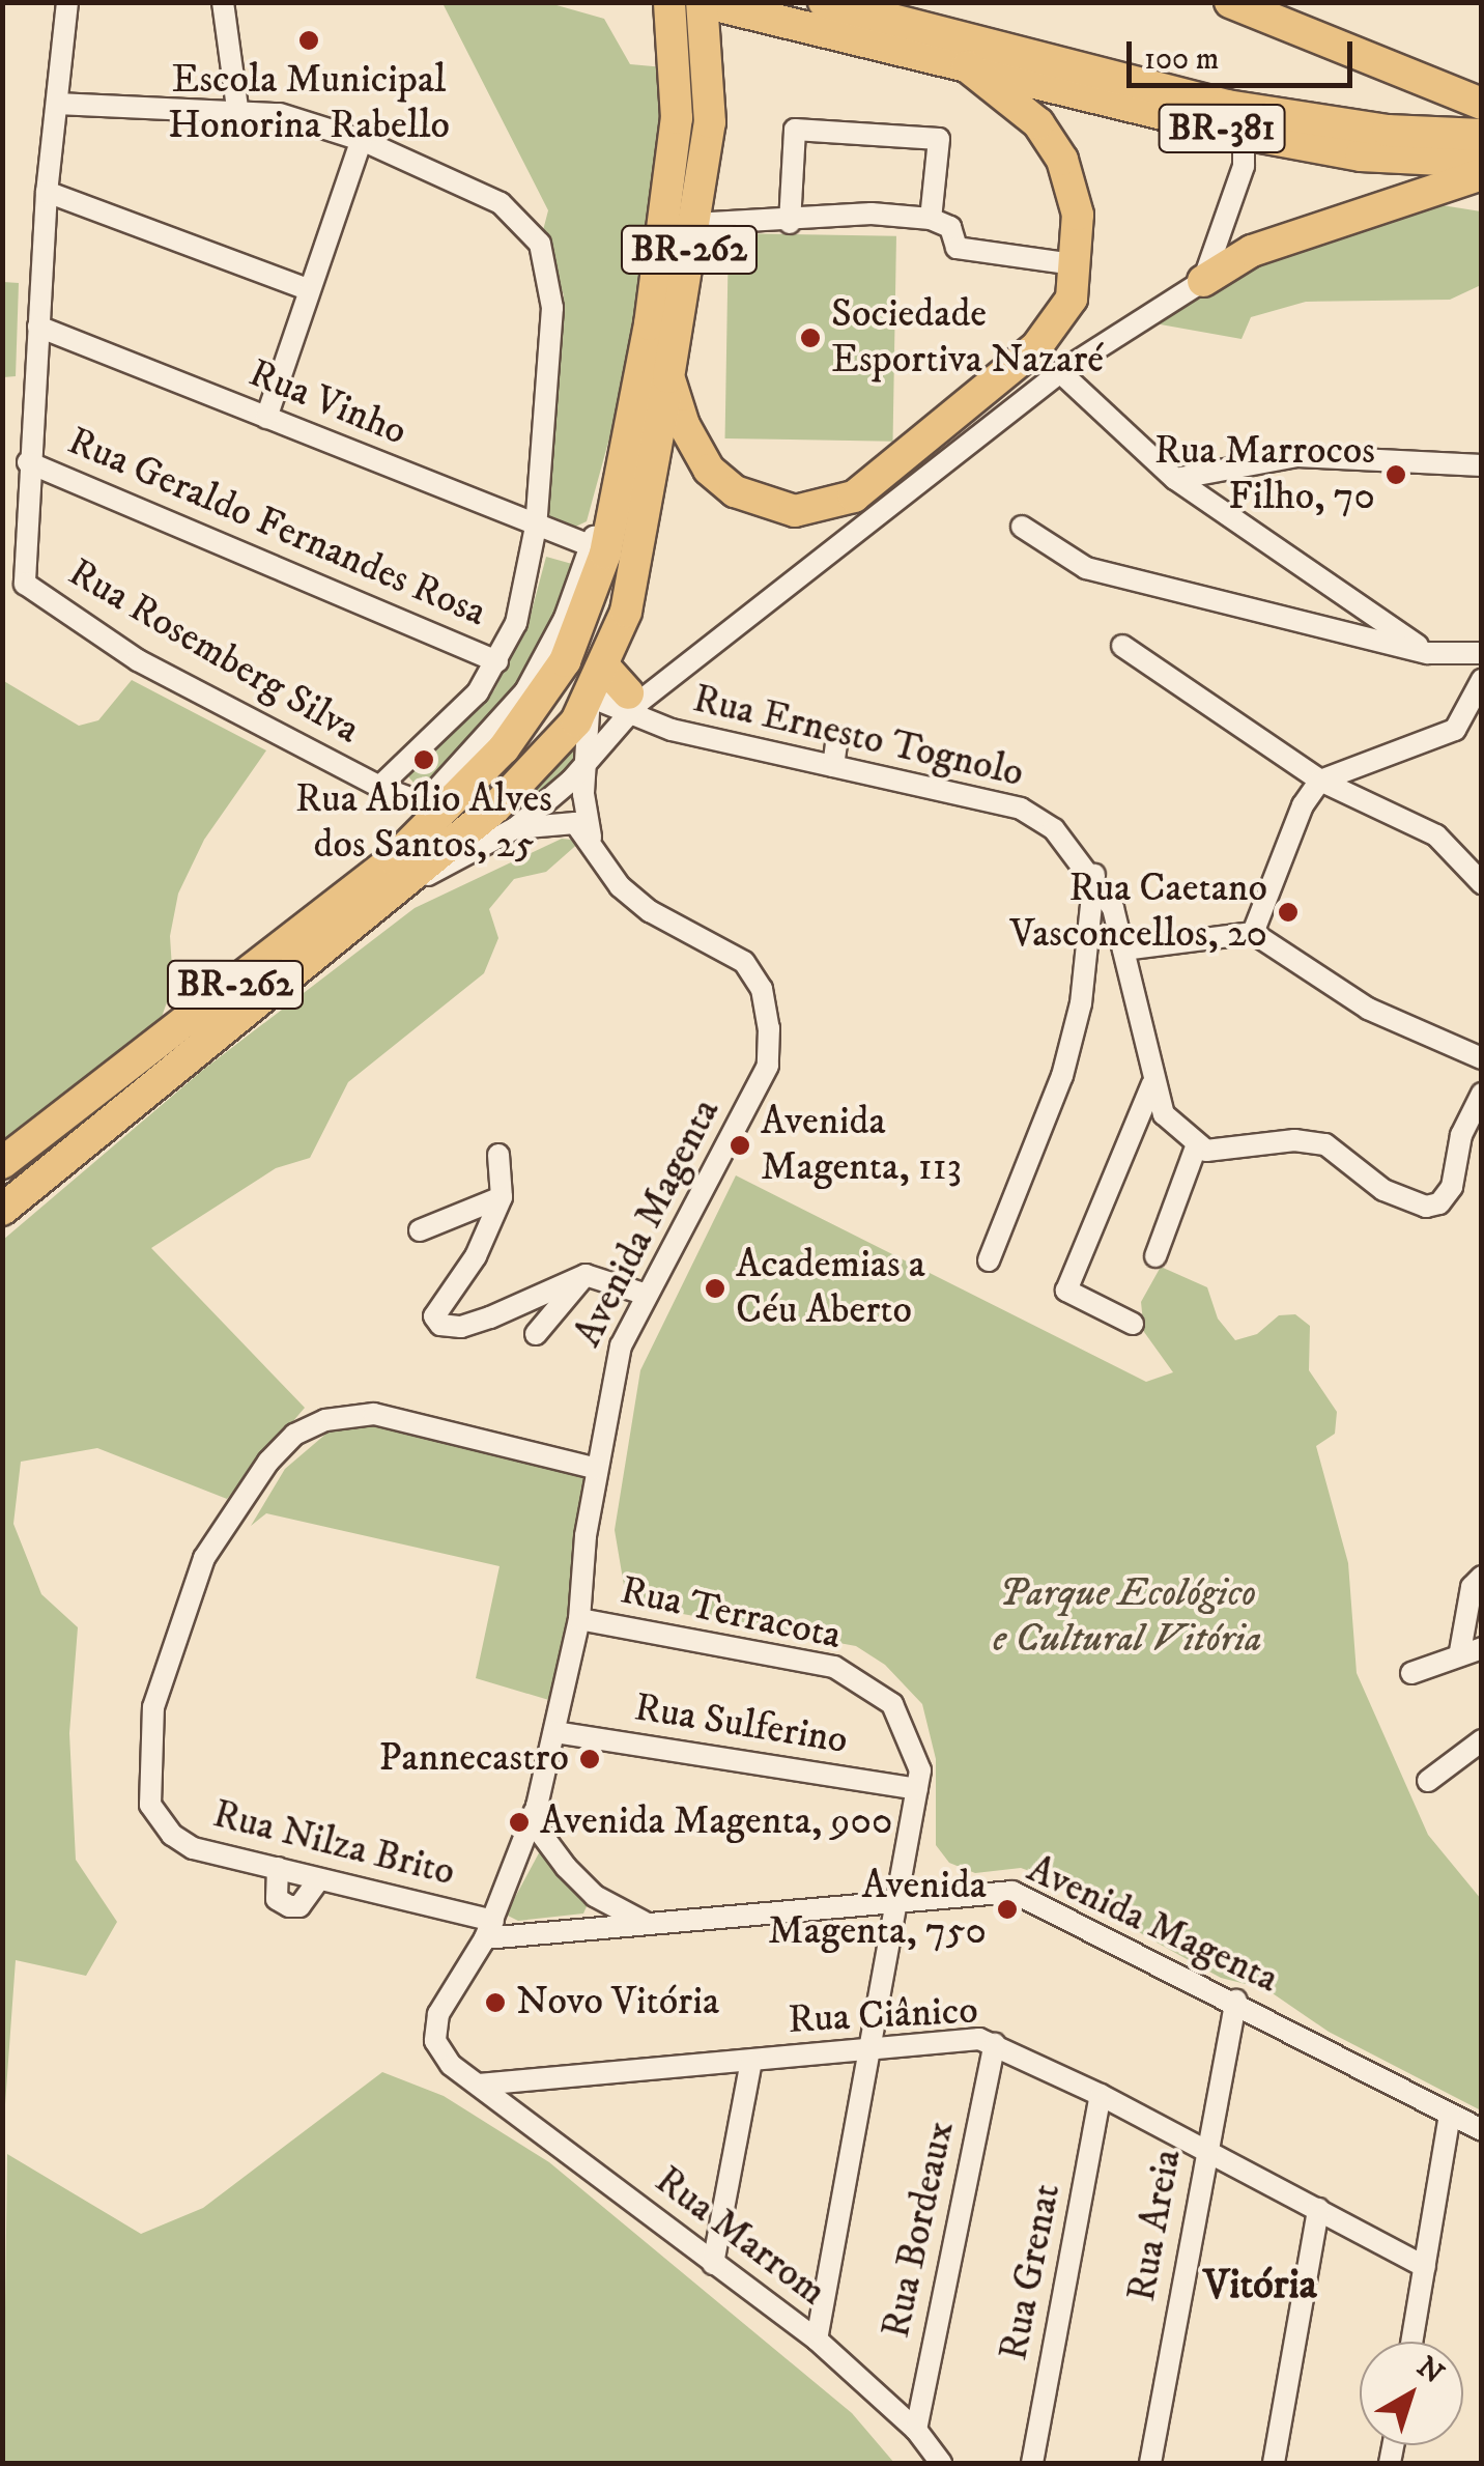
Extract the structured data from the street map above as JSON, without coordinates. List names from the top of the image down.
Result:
{
  "streets": {
    "highway": ["BR-381", "BR-262"],
    "street": [
      "Rua Vinho",
      "Rua Geraldo Fernandes Rosa",
      "Rua Rosemberg Silva",
      "Rua Ernesto Tognolo",
      "Avenida Magenta",
      "Rua Terracota",
      "Rua Sulferino",
      "Rua Nilza Brito",
      "Rua Ciânico",
      "Rua Areia",
      "Rua Bordeaux",
      "Rua Marrom",
      "Rua Grenat"
    ]
  },
  "crossings": [
    ["BR-381", "BR-262"],
    ["BR-262", "Rua Rosemberg Silva"],
    ["BR-262", "Rua Ernesto Tognolo"],
    ["BR-262", "Avenida Magenta"],
    ["Rua Vinho", "Rua Rosemberg Silva"],
    ["Rua Geraldo Fernandes Rosa", "Rua Rosemberg Silva"],
    ["Rua Ernesto Tognolo", "Avenida Magenta"],
    ["Avenida Magenta", "Rua Terracota"],
    ["Avenida Magenta", "Rua Sulferino"],
    ["Avenida Magenta", "Rua Nilza Brito"],
    ["Avenida Magenta", "Rua Areia"],
    ["Avenida Magenta", "Rua Marrom"],
    ["Rua Terracota", "Rua Sulferino"],
    ["Rua Terracota", "Rua Ciânico"],
    ["Rua Terracota", "Rua Marrom"],
    ["Rua Nilza Brito", "Rua Marrom"],
    ["Rua Ciânico", "Rua Areia"],
    ["Rua Ciânico", "Rua Bordeaux"],
    ["Rua Ciânico", "Rua Marrom"],
    ["Rua Ciânico", "Rua Grenat"],
    ["Rua Bordeaux", "Rua Marrom"]
  ],
  "districts": ["Vitória"],
  "parks": ["Parque Ecológico e Cultural Vitória"],
  "places": [
    "Escola Municipal Honorina Rabello",
    "Sociedade Esportiva Nazaré",
    "Rua Marrocos Filho, 70",
    "Rua Abílio Alves dos Santos, 25",
    "Rua Caetano Vasconcellos, 20",
    "Avenida Magenta, 113",
    "Academias a Céu Aberto",
    "Pannecastro",
    "Avenida Magenta, 900",
    "Avenida Magenta, 750",
    "Novo Vitória"
  ],
  "scale_bar": "100 m",
  "north": "top right"
}
